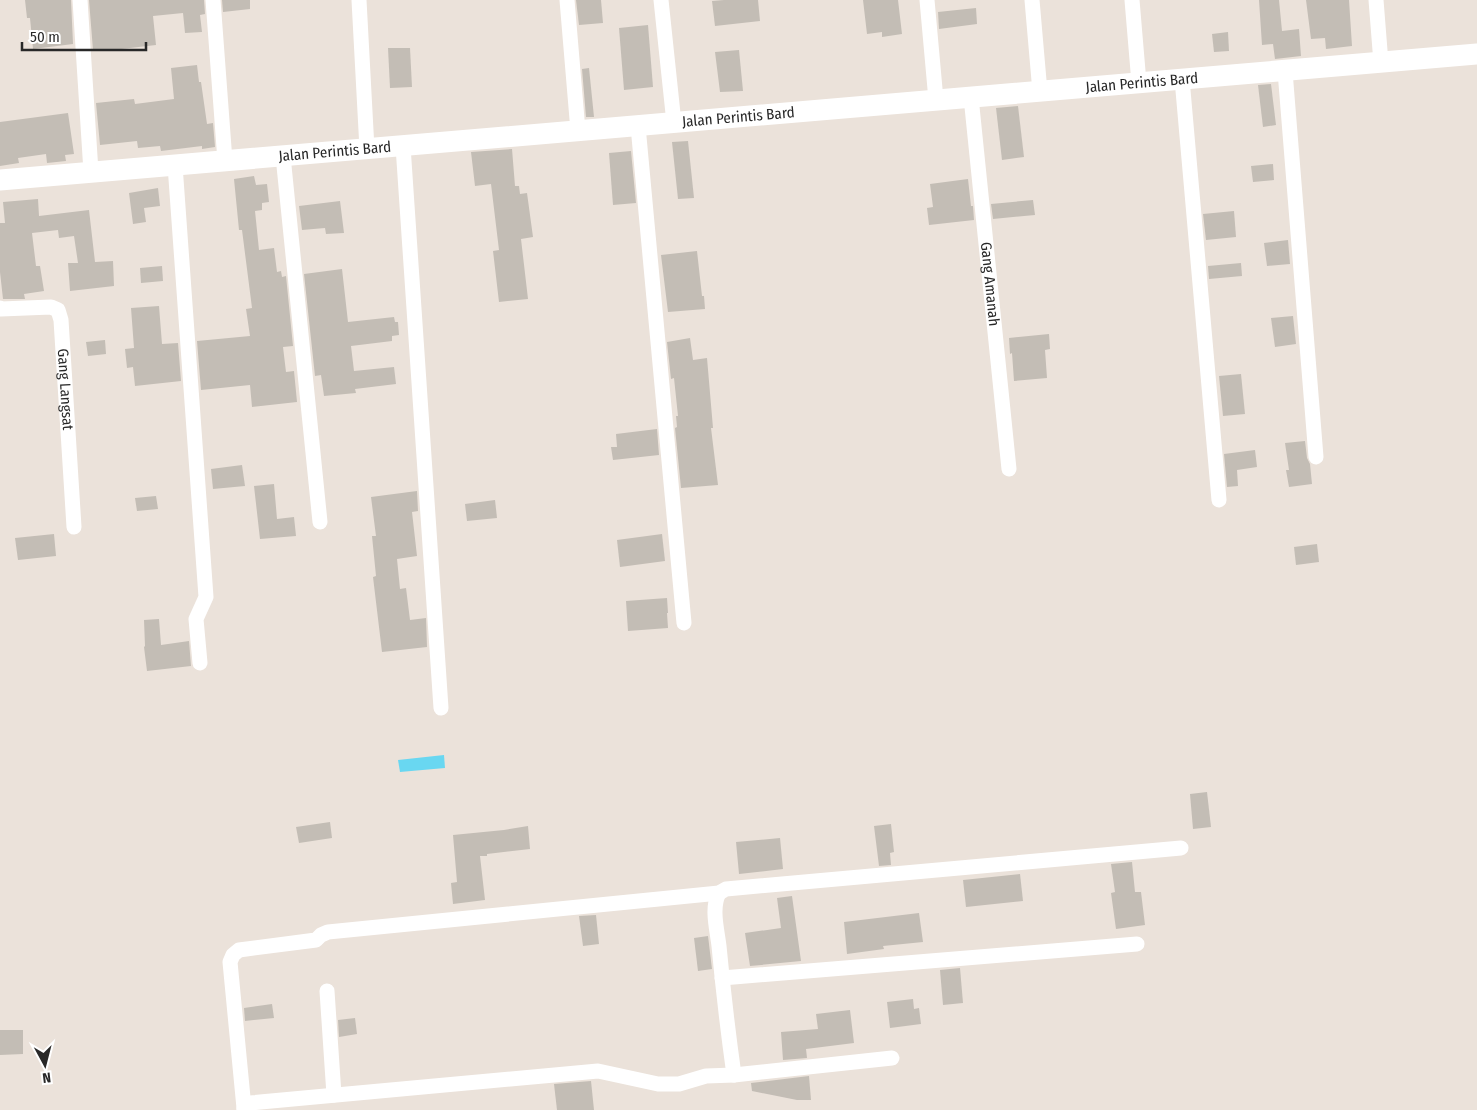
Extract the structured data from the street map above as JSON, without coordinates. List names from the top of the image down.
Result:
{
  "streets": {
    "street": ["Jalan Perintis Bard", "Gang Amanah", "Gang Langsat"]
  },
  "crossings": [
    ["Jalan Perintis Bard", "Gang Amanah"]
  ],
  "scale_bar": "50 m",
  "north": "bottom"
}
